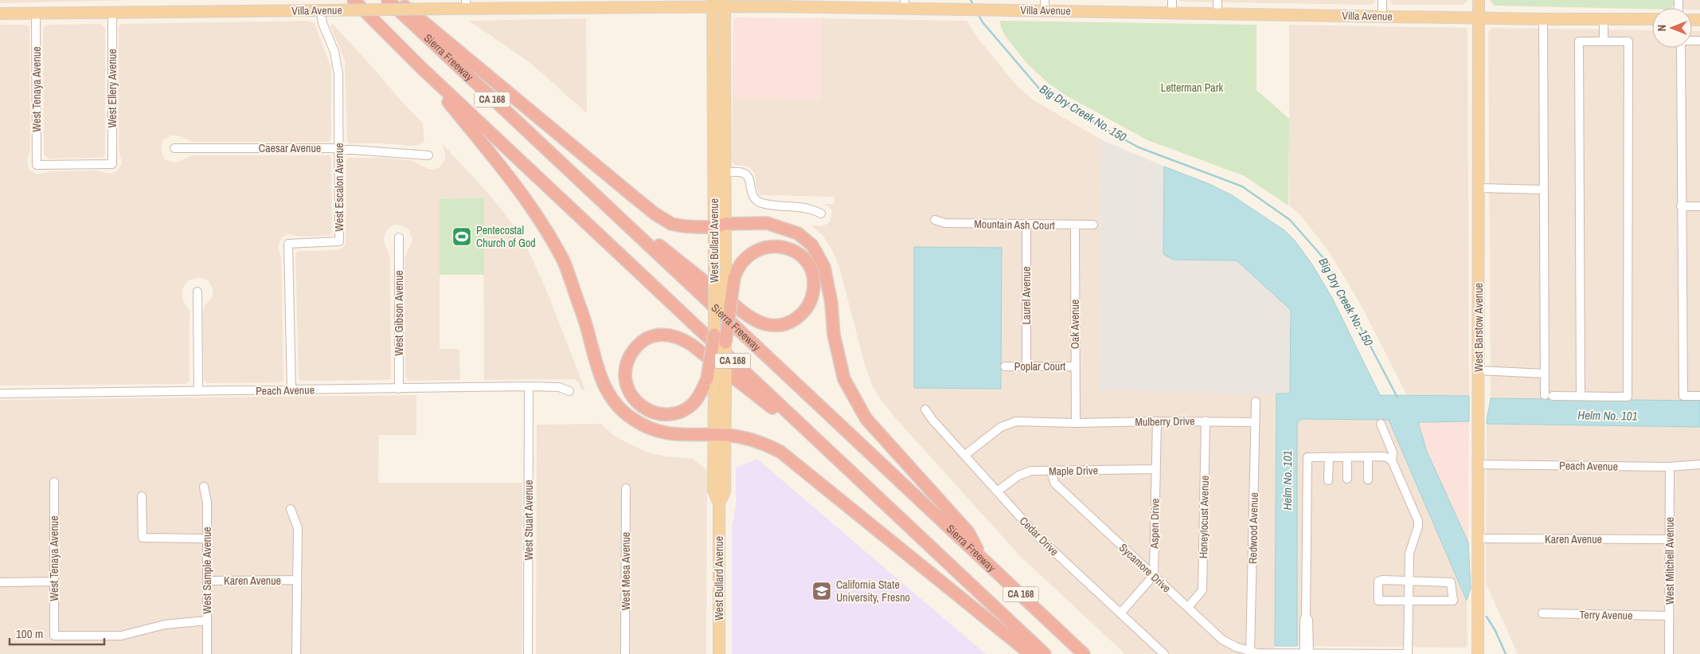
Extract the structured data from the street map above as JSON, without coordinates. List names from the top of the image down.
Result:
{
  "streets": {
    "highway": ["Sierra Freeway", "CA 168"],
    "main road": ["Villa Avenue", "West Bullard Avenue", "West Barstow Avenue"],
    "street": [
      "West Ellery Avenue",
      "West Tenaya Avenue",
      "Caesar Avenue",
      "West Escalon Avenue",
      "Mountain Ash Court",
      "Laurel Avenue",
      "West Gibson Avenue",
      "Oak Avenue",
      "Poplar Court",
      "Peach Avenue",
      "Mulberry Drive",
      "Maple Drive",
      "Honeylocust Avenue",
      "West Stuart Avenue",
      "Aspen Drive",
      "Redwood Avenue",
      "Cedar Drive",
      "Karen Avenue",
      "West Mitchell Avenue",
      "Sycamore Drive",
      "West Sample Avenue",
      "West Mesa Avenue",
      "Terry Avenue"
    ]
  },
  "crossings": [
    ["Villa Avenue", "West Ellery Avenue"],
    ["Villa Avenue", "West Tenaya Avenue"],
    ["Villa Avenue", "West Escalon Avenue"],
    ["Villa Avenue", "West Bullard Avenue"],
    ["Villa Avenue", "West Barstow Avenue"],
    ["West Ellery Avenue", "West Tenaya Avenue"],
    ["West Tenaya Avenue", "West Sample Avenue"],
    ["Caesar Avenue", "West Escalon Avenue"],
    ["West Escalon Avenue", "Peach Avenue"],
    ["Mountain Ash Court", "Laurel Avenue"],
    ["Mountain Ash Court", "Oak Avenue"],
    ["Laurel Avenue", "Poplar Court"],
    ["West Gibson Avenue", "Peach Avenue"],
    ["Oak Avenue", "Poplar Court"],
    ["Oak Avenue", "Mulberry Drive"],
    ["West Barstow Avenue", "Peach Avenue"],
    ["West Barstow Avenue", "Karen Avenue"],
    ["Peach Avenue", "West Stuart Avenue"],
    ["Peach Avenue", "West Mitchell Avenue"],
    ["Mulberry Drive", "Honeylocust Avenue"],
    ["Mulberry Drive", "Aspen Drive"],
    ["Mulberry Drive", "Redwood Avenue"],
    ["Mulberry Drive", "Cedar Drive"],
    ["Maple Drive", "Aspen Drive"],
    ["Maple Drive", "Cedar Drive"],
    ["Maple Drive", "Sycamore Drive"],
    ["Honeylocust Avenue", "Sycamore Drive"],
    ["Aspen Drive", "Sycamore Drive"],
    ["Redwood Avenue", "Sycamore Drive"],
    ["Karen Avenue", "West Mitchell Avenue"],
    ["Karen Avenue", "West Sample Avenue"],
    ["West Mitchell Avenue", "Terry Avenue"]
  ],
  "water": ["Big Dry Creek No. 150", "Helm No. 101"],
  "parks": ["Letterman Park"],
  "places": {
    "sports": ["Pentecostal Church of God"],
    "school or university": ["California State University, Fresno"]
  },
  "scale_bar": "100 m",
  "north": "left"
}
